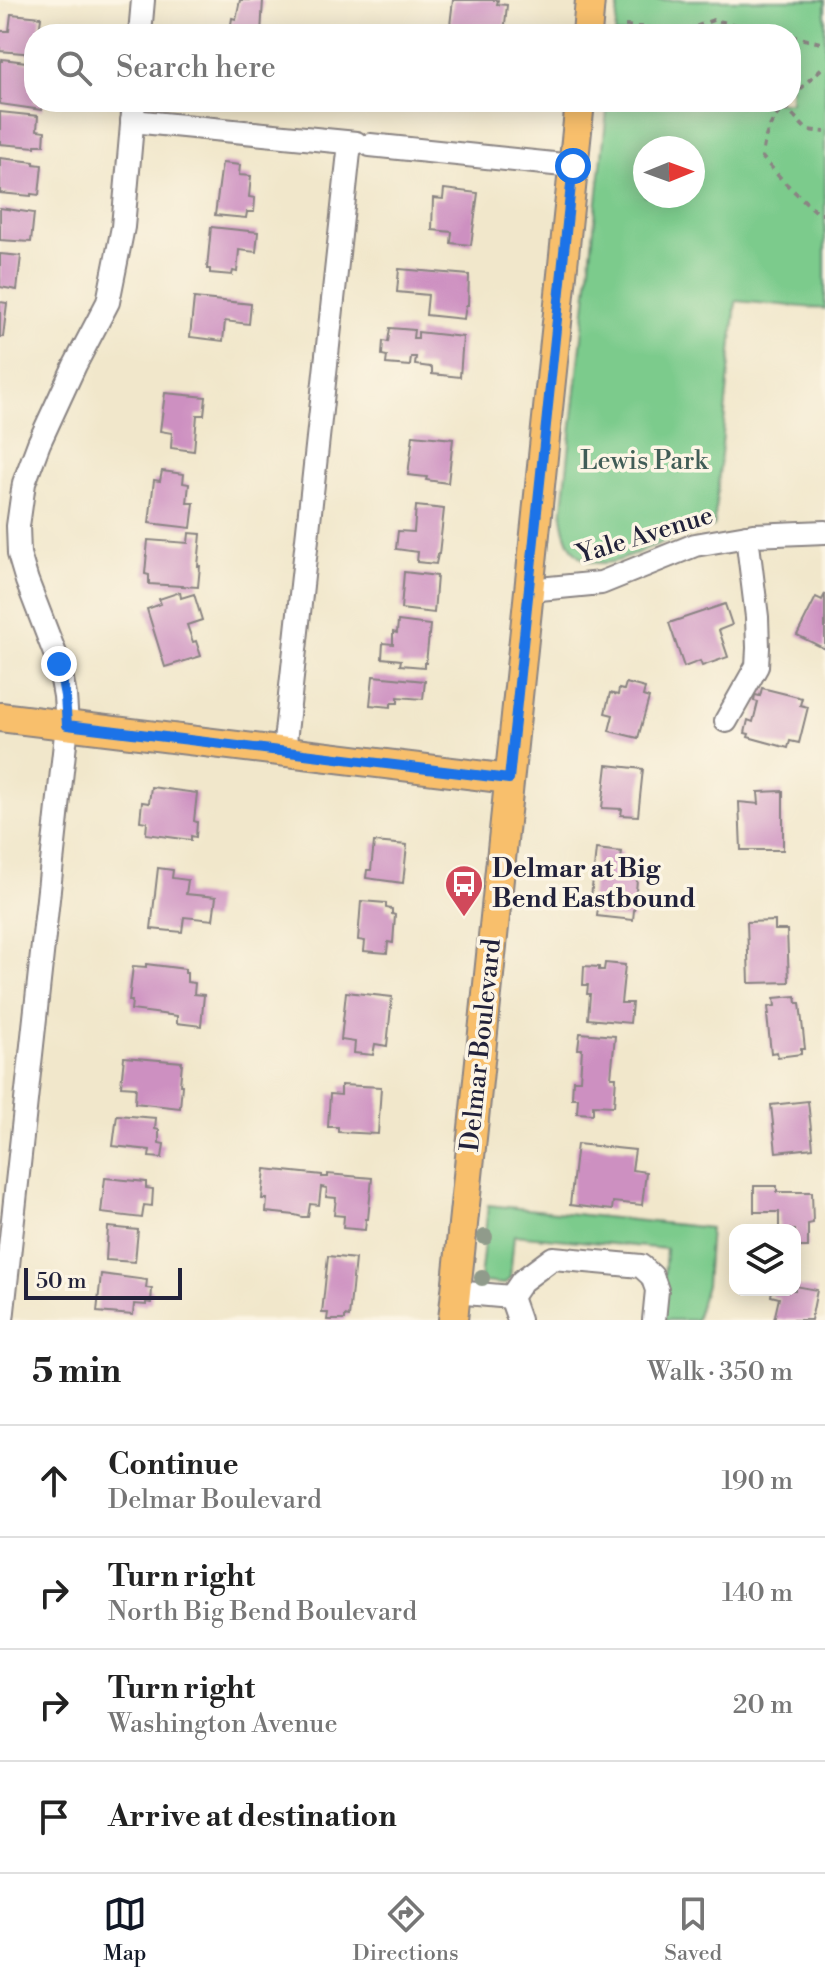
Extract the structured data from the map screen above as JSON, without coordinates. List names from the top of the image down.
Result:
{
  "streets": {
    "main road": ["Delmar Boulevard"],
    "street": ["Yale Avenue"]
  },
  "crossings": [
    ["Yale Avenue", "Delmar Boulevard"]
  ],
  "parks": ["Lewis Park"],
  "places": {
    "bus stop": ["Delmar at Big Bend Eastbound"]
  },
  "scale_bar": "50 m",
  "north": "right",
  "page": {
    "search": "Search here",
    "scale": "50 m",
    "heading": ["5 min", "Walk · 350 m"],
    "list": [
      ["Continue", "Delmar Boulevard", "190 m"],
      ["Turn right", "North Big Bend Boulevard", "140 m"],
      ["Turn right", "Washington Avenue", "20 m"],
      "Arrive at destination"
    ],
    "nav": ["Map", "Directions", "Saved"]
  }
}
